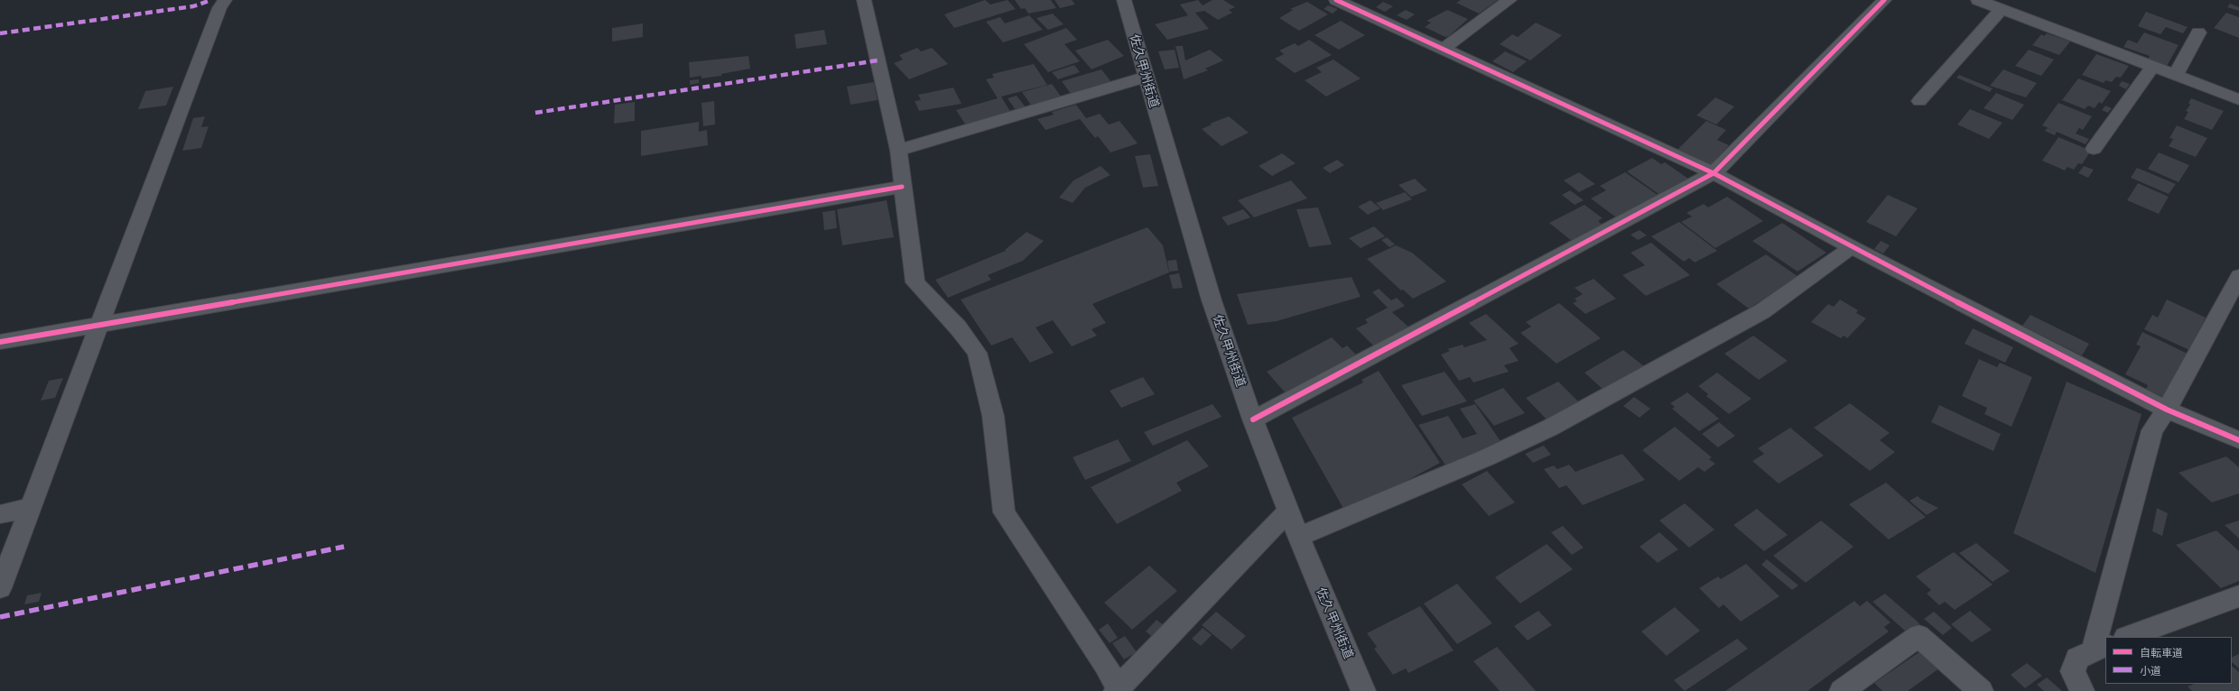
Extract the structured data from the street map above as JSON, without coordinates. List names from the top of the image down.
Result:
{
  "streets": {
    "street": ["佐久甲州街道"]
  },
  "legend": ["自転車道", "小道"]
}
